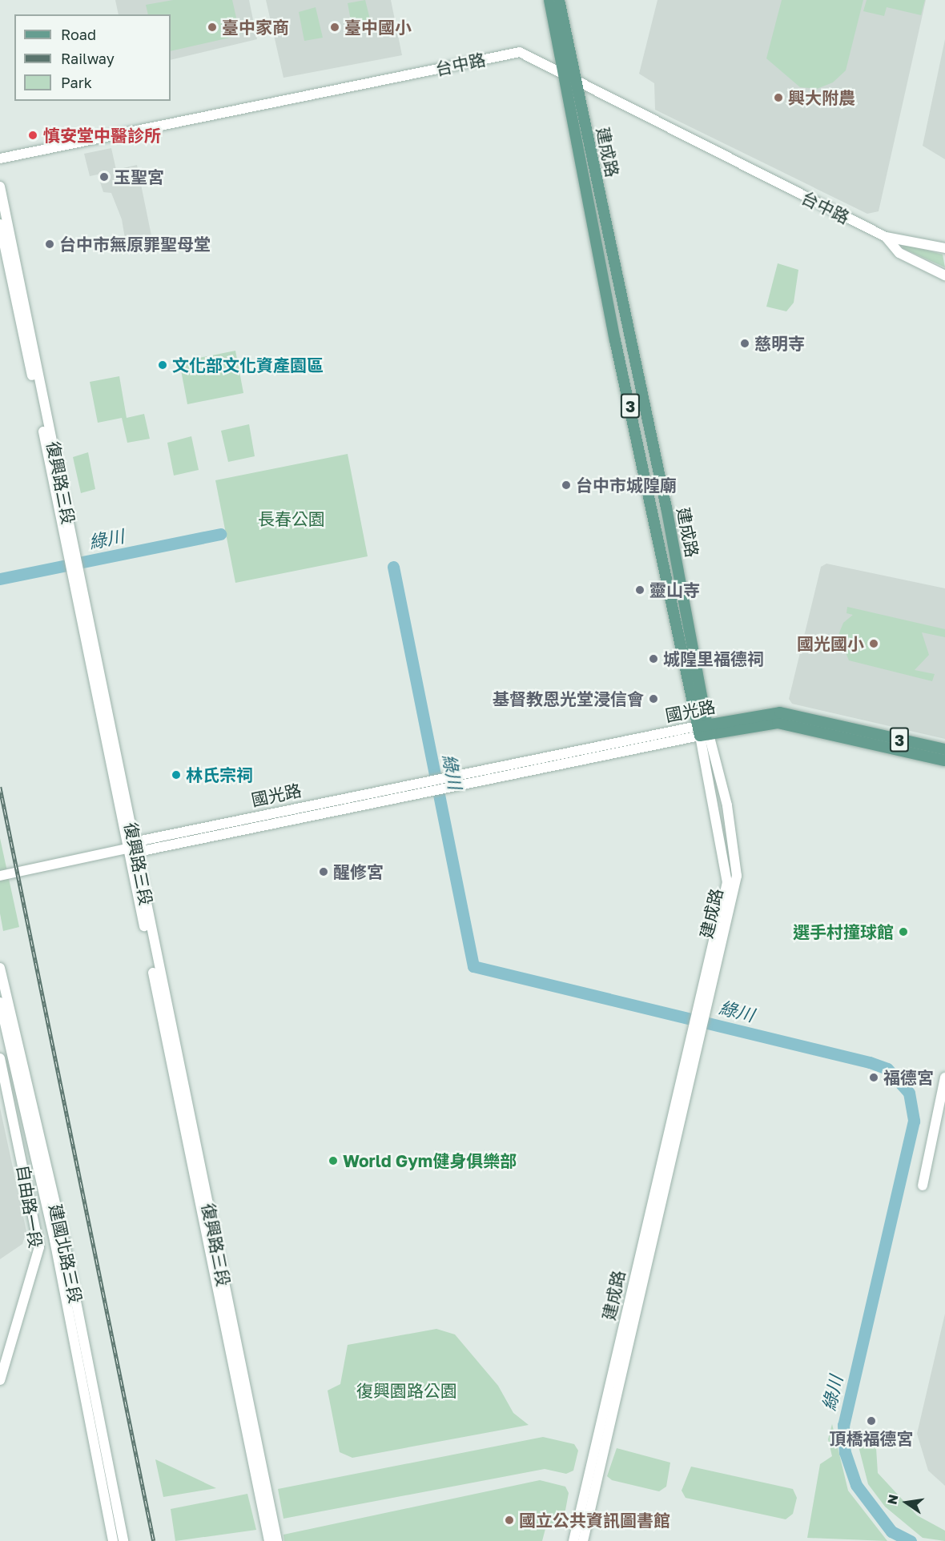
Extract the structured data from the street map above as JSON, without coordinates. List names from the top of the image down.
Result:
{
  "streets": {
    "main road": ["建成路", "3", "國光路"],
    "street": [
      "台中路",
      "復興路三段",
      "自由路一段",
      "建國北路三段"
    ]
  },
  "crossings": [
    ["台中路", "建成路"],
    ["建成路", "國光路"],
    ["復興路三段", "國光路"]
  ],
  "water": ["綠川"],
  "parks": ["長春公園", "復興園路公園"],
  "places": [
    "臺中家商",
    "臺中國小",
    "興大附農",
    "慎安堂中醫診所",
    "玉聖宮",
    "台中市無原罪聖母堂",
    "慈明寺",
    "文化部文化資產園區",
    "台中市城隍廟",
    "靈山寺",
    "國光國小",
    "城隍里福德祠",
    "基督教恩光堂浸信會",
    "林氏宗祠",
    "醒修宮",
    "選手村撞球館",
    "福德宮",
    "World Gym健身俱樂部",
    "頂橋福德宮",
    "國立公共資訊圖書館"
  ],
  "legend": ["Road", "Railway", "Park"],
  "north": "left"
}
